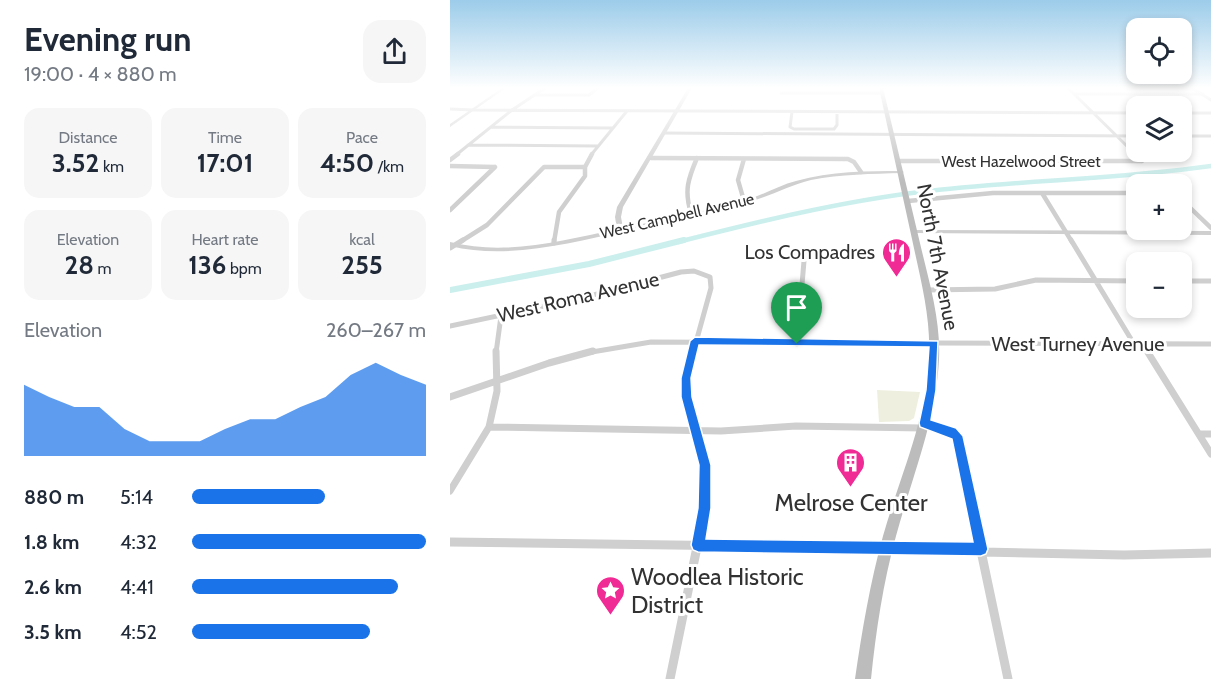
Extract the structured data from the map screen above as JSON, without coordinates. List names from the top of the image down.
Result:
{
  "streets": {
    "main road": ["North 7th Avenue"],
    "street": [
      "West Hazelwood Street",
      "West Campbell Avenue",
      "West Roma Avenue",
      "West Turney Avenue"
    ]
  },
  "crossings": [
    ["West Hazelwood Street", "North 7th Avenue"],
    ["West Campbell Avenue", "North 7th Avenue"],
    ["North 7th Avenue", "West Turney Avenue"],
    ["West Roma Avenue", "West Turney Avenue"]
  ],
  "places": {
    "restaurant": ["Los Compadres"],
    "building": ["Melrose Center"],
    "place": ["Woodlea Historic District"]
  },
  "page": {
    "heading": ["Evening run", "19:00 · 4 × 880 m"],
    "map_buttons": ["+", "−"],
    "stats": [
      ["Distance", "3.52 km"],
      ["Time", "17:01"],
      ["Pace", "4:50 /km"],
      ["Elevation", "28 m"],
      ["Heart rate", "136 bpm"],
      ["kcal", "255"]
    ],
    "chart": ["Elevation", "260–267 m"],
    "list": [
      {
        "name": "880 m",
        "note": "5:14"
      },
      {
        "name": "1.8 km",
        "note": "4:32"
      },
      {
        "name": "2.6 km",
        "note": "4:41"
      },
      {
        "name": "3.5 km",
        "note": "4:52"
      }
    ]
  }
}
